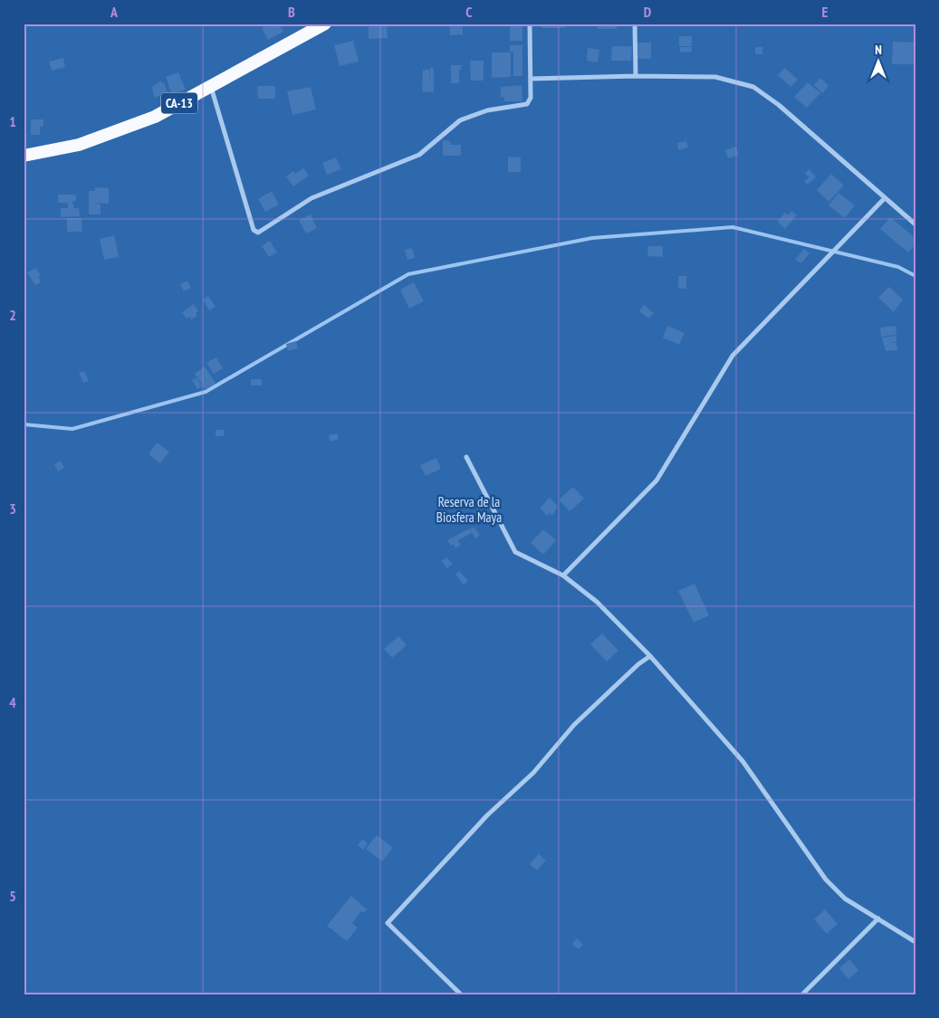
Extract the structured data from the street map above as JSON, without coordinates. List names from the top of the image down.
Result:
{
  "streets": {
    "highway": ["CA-13"]
  },
  "parks": ["Reserva de la Biosfera Maya"],
  "north": "top",
  "grid": {
    "columns": [
      "A",
      "B",
      "C",
      "D",
      "E"
    ],
    "rows": [
      "1",
      "2",
      "3",
      "4",
      "5"
    ]
  }
}
